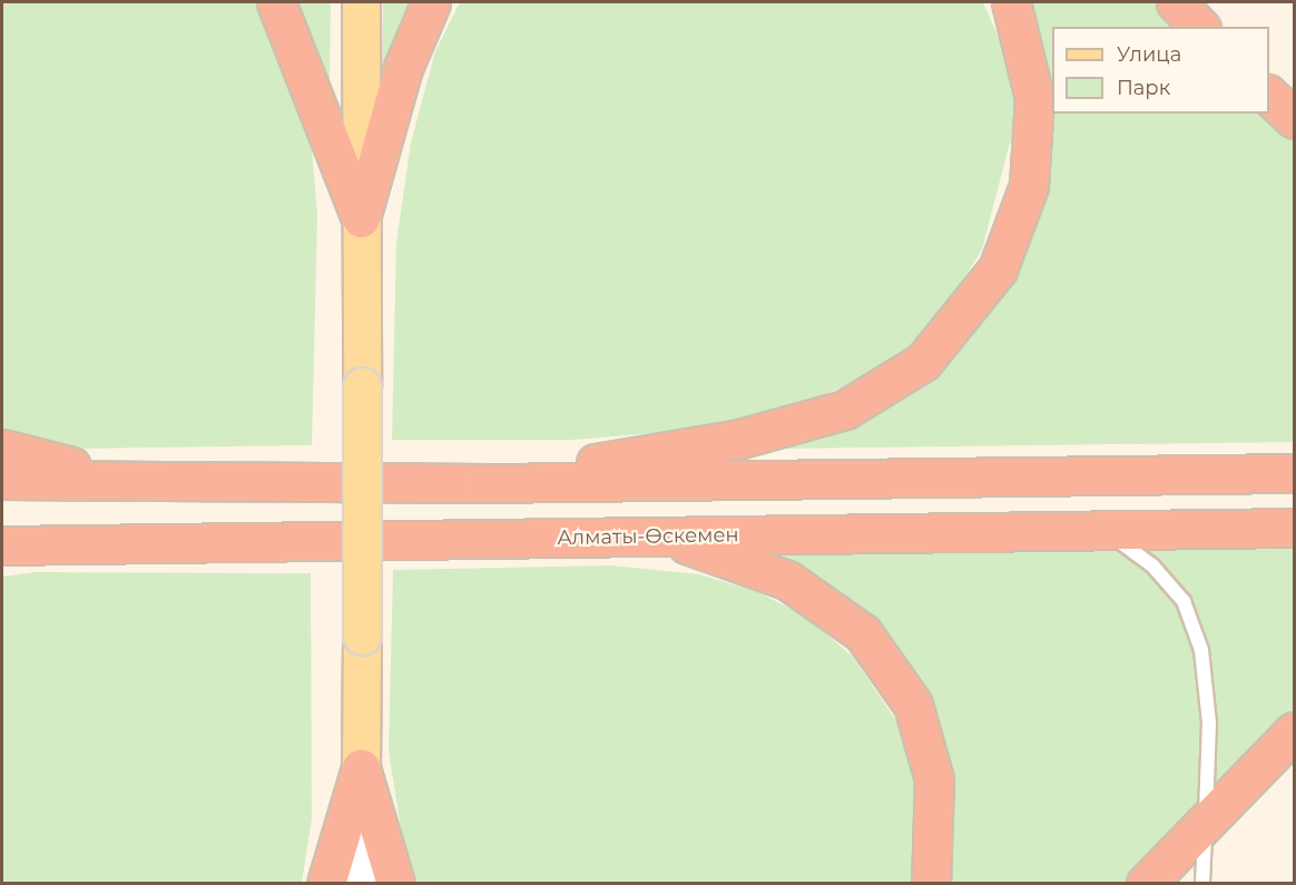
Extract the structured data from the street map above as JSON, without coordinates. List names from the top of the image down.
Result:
{
  "streets": {
    "highway": ["Алматы-Өскемен"]
  },
  "legend": ["Улица", "Парк"]
}
